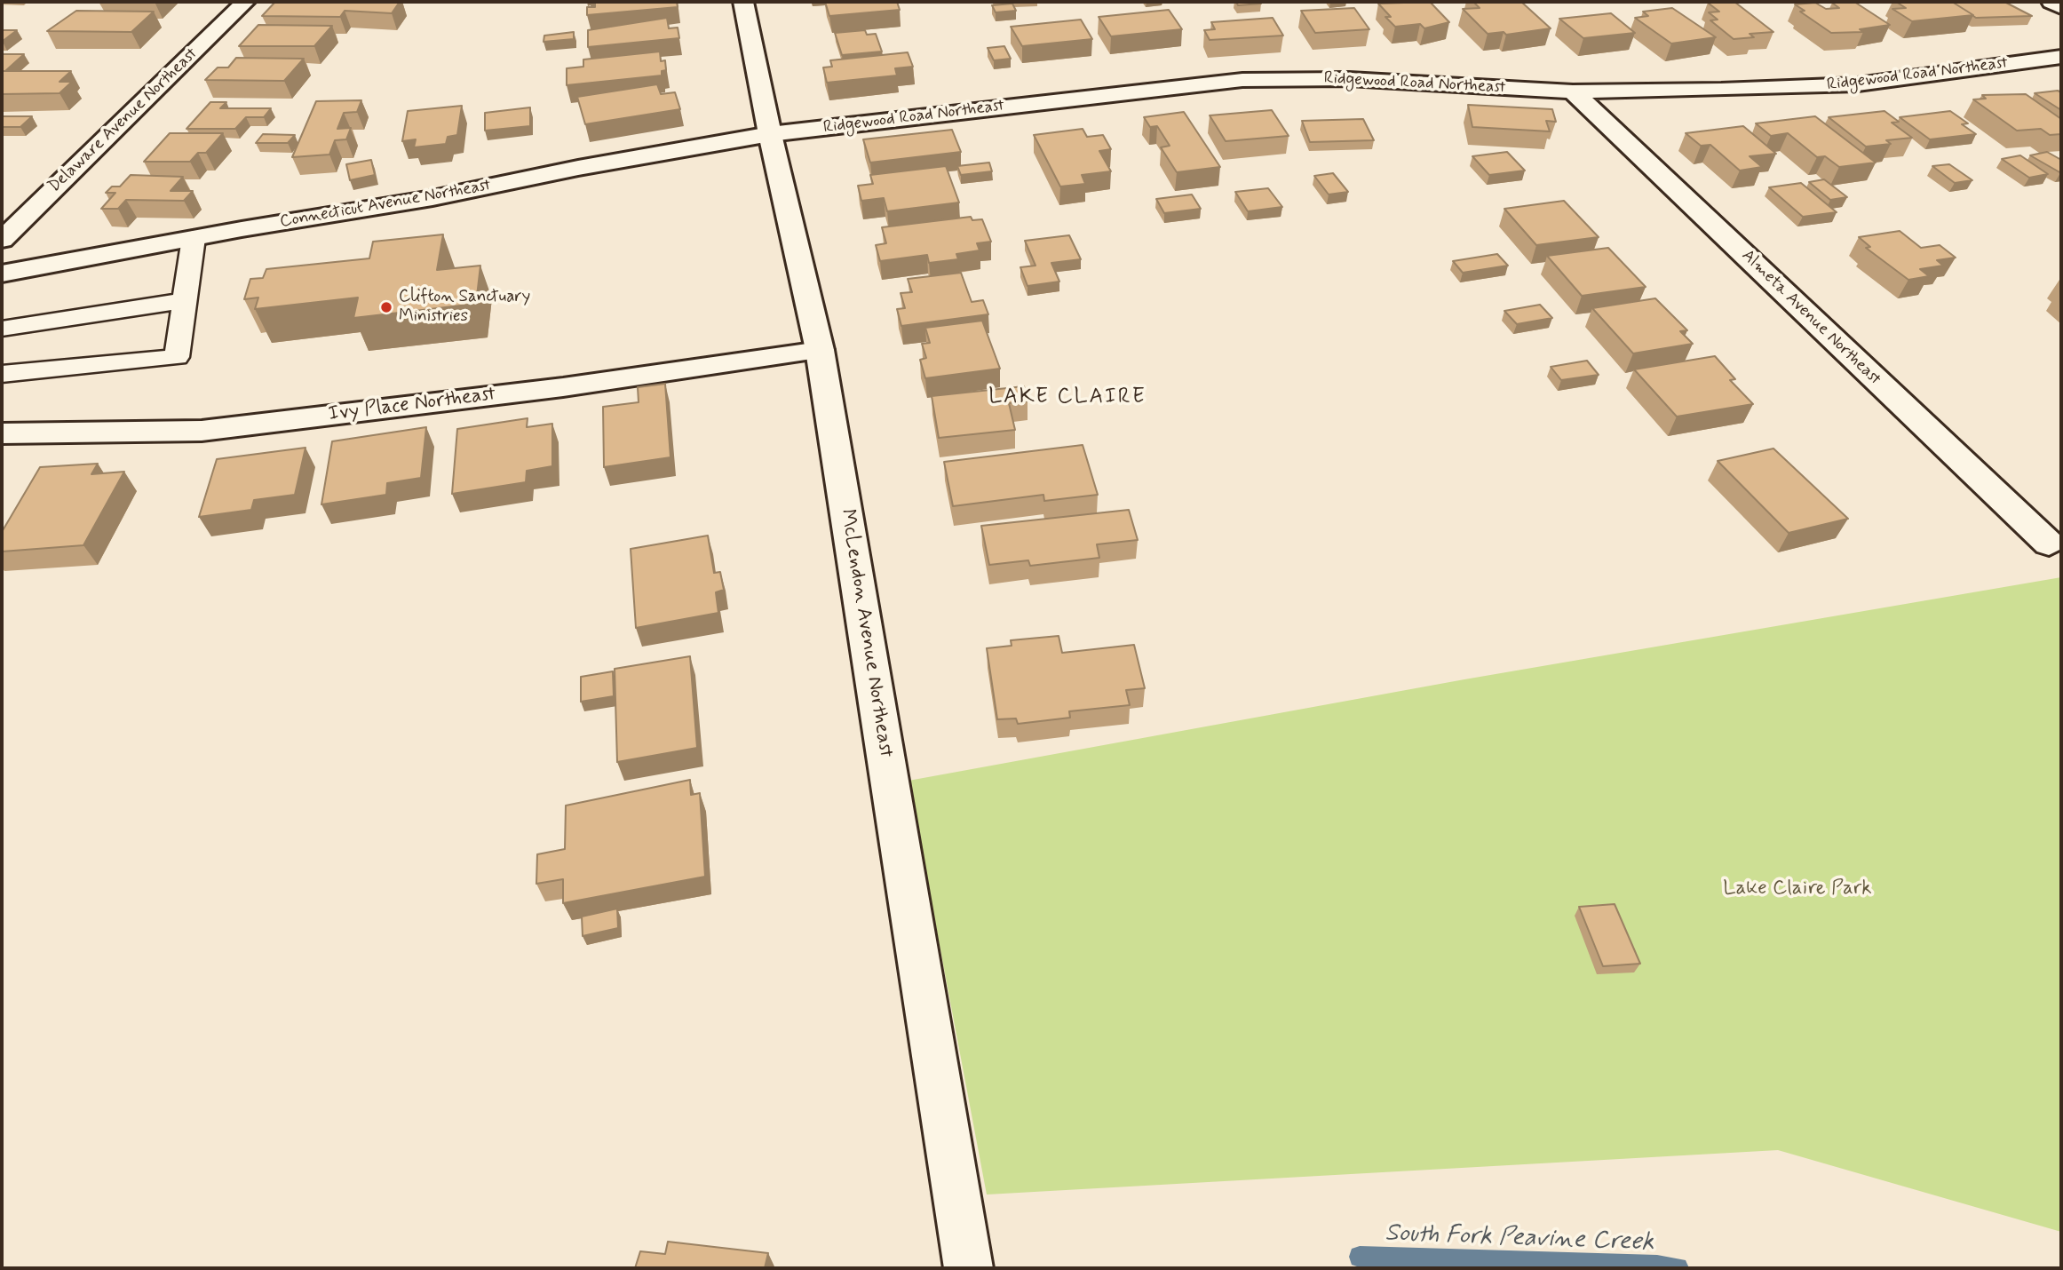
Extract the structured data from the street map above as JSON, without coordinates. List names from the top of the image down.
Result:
{
  "streets": {
    "street": [
      "Ridgewood Road Northeast",
      "Delaware Avenue Northeast",
      "Connecticut Avenue Northeast",
      "Almeta Avenue Northeast",
      "Ivy Place Northeast",
      "McLendon Avenue Northeast"
    ]
  },
  "crossings": [
    ["Ridgewood Road Northeast", "Connecticut Avenue Northeast"],
    ["Ridgewood Road Northeast", "Almeta Avenue Northeast"],
    ["Ridgewood Road Northeast", "McLendon Avenue Northeast"],
    ["Connecticut Avenue Northeast", "McLendon Avenue Northeast"],
    ["Ivy Place Northeast", "McLendon Avenue Northeast"]
  ],
  "districts": ["LAKE CLAIRE"],
  "water": ["South Fork Peavine Creek"],
  "parks": ["Lake Claire Park"],
  "places": ["Clifton Sanctuary Ministries"]
}
